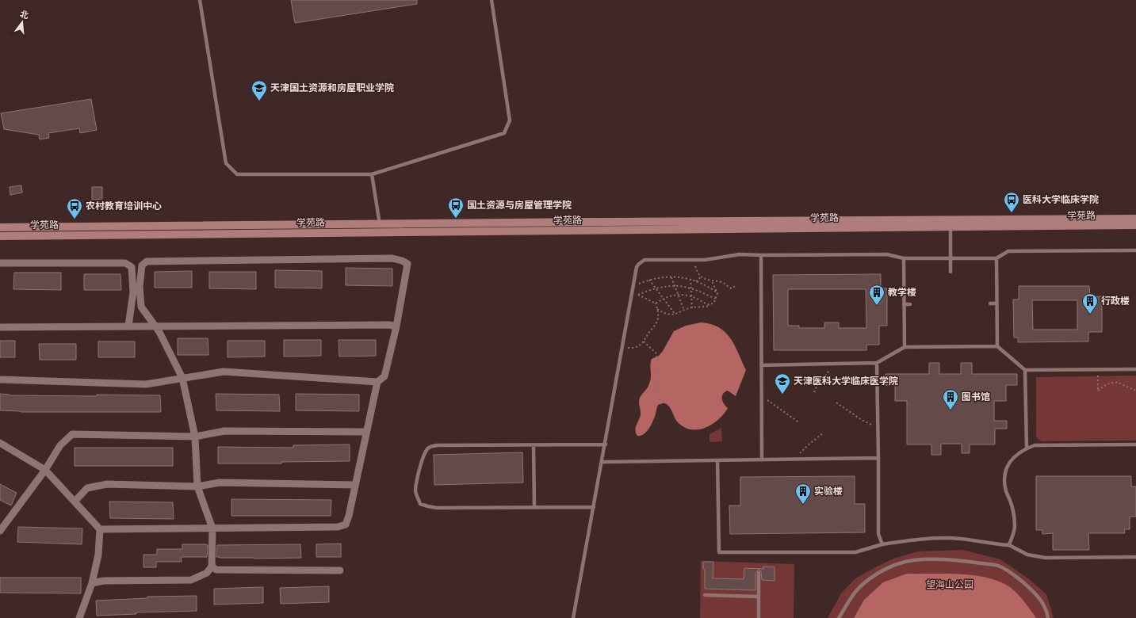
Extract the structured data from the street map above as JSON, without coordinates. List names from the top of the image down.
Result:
{
  "streets": {
    "street": ["学苑路"]
  },
  "parks": ["望海山公园"],
  "places": {
    "school or university": ["天津国土资源和房屋职业学院", "天津医科大学临床医学院"],
    "bus stop": ["医科大学临床学院", "国土资源与房屋管理学院", "农村教育培训中心"],
    "building": [
      "教学楼",
      "行政楼",
      "图书馆",
      "实验楼"
    ]
  },
  "north": "top"
}
